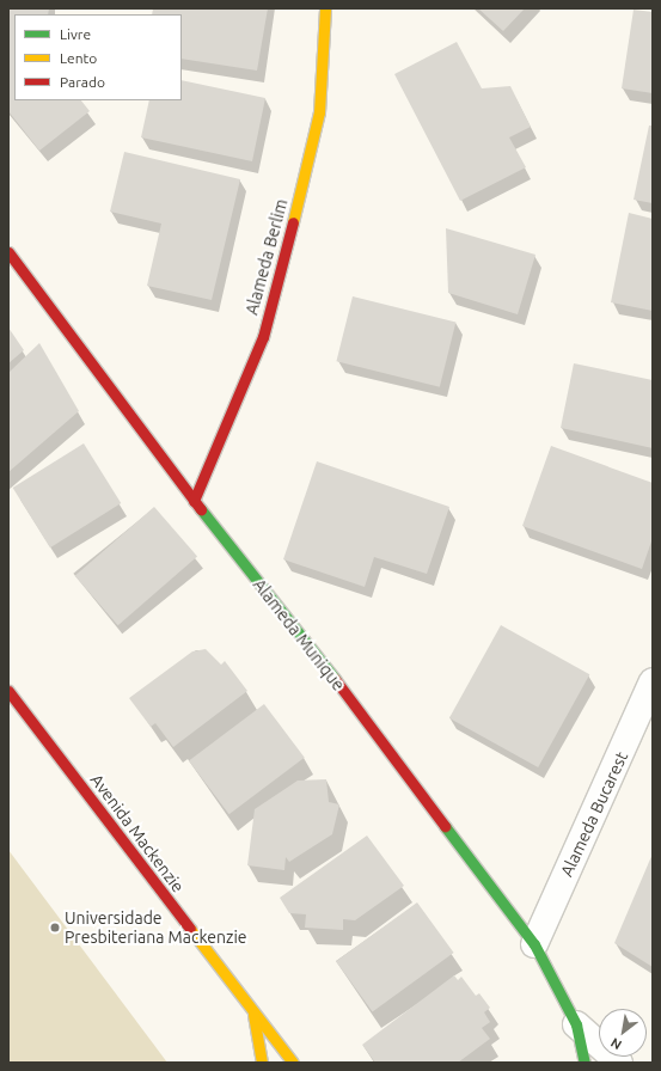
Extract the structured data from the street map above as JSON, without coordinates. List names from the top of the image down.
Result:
{
  "streets": {
    "street": [
      "Alameda Berlim",
      "Alameda Munique",
      "Alameda Bucarest",
      "Avenida Mackenzie"
    ]
  },
  "crossings": [
    ["Alameda Berlim", "Alameda Munique"],
    ["Alameda Munique", "Alameda Bucarest"]
  ],
  "places": ["Universidade Presbiteriana Mackenzie"],
  "legend": ["Livre", "Lento", "Parado"],
  "north": "bottom left"
}
